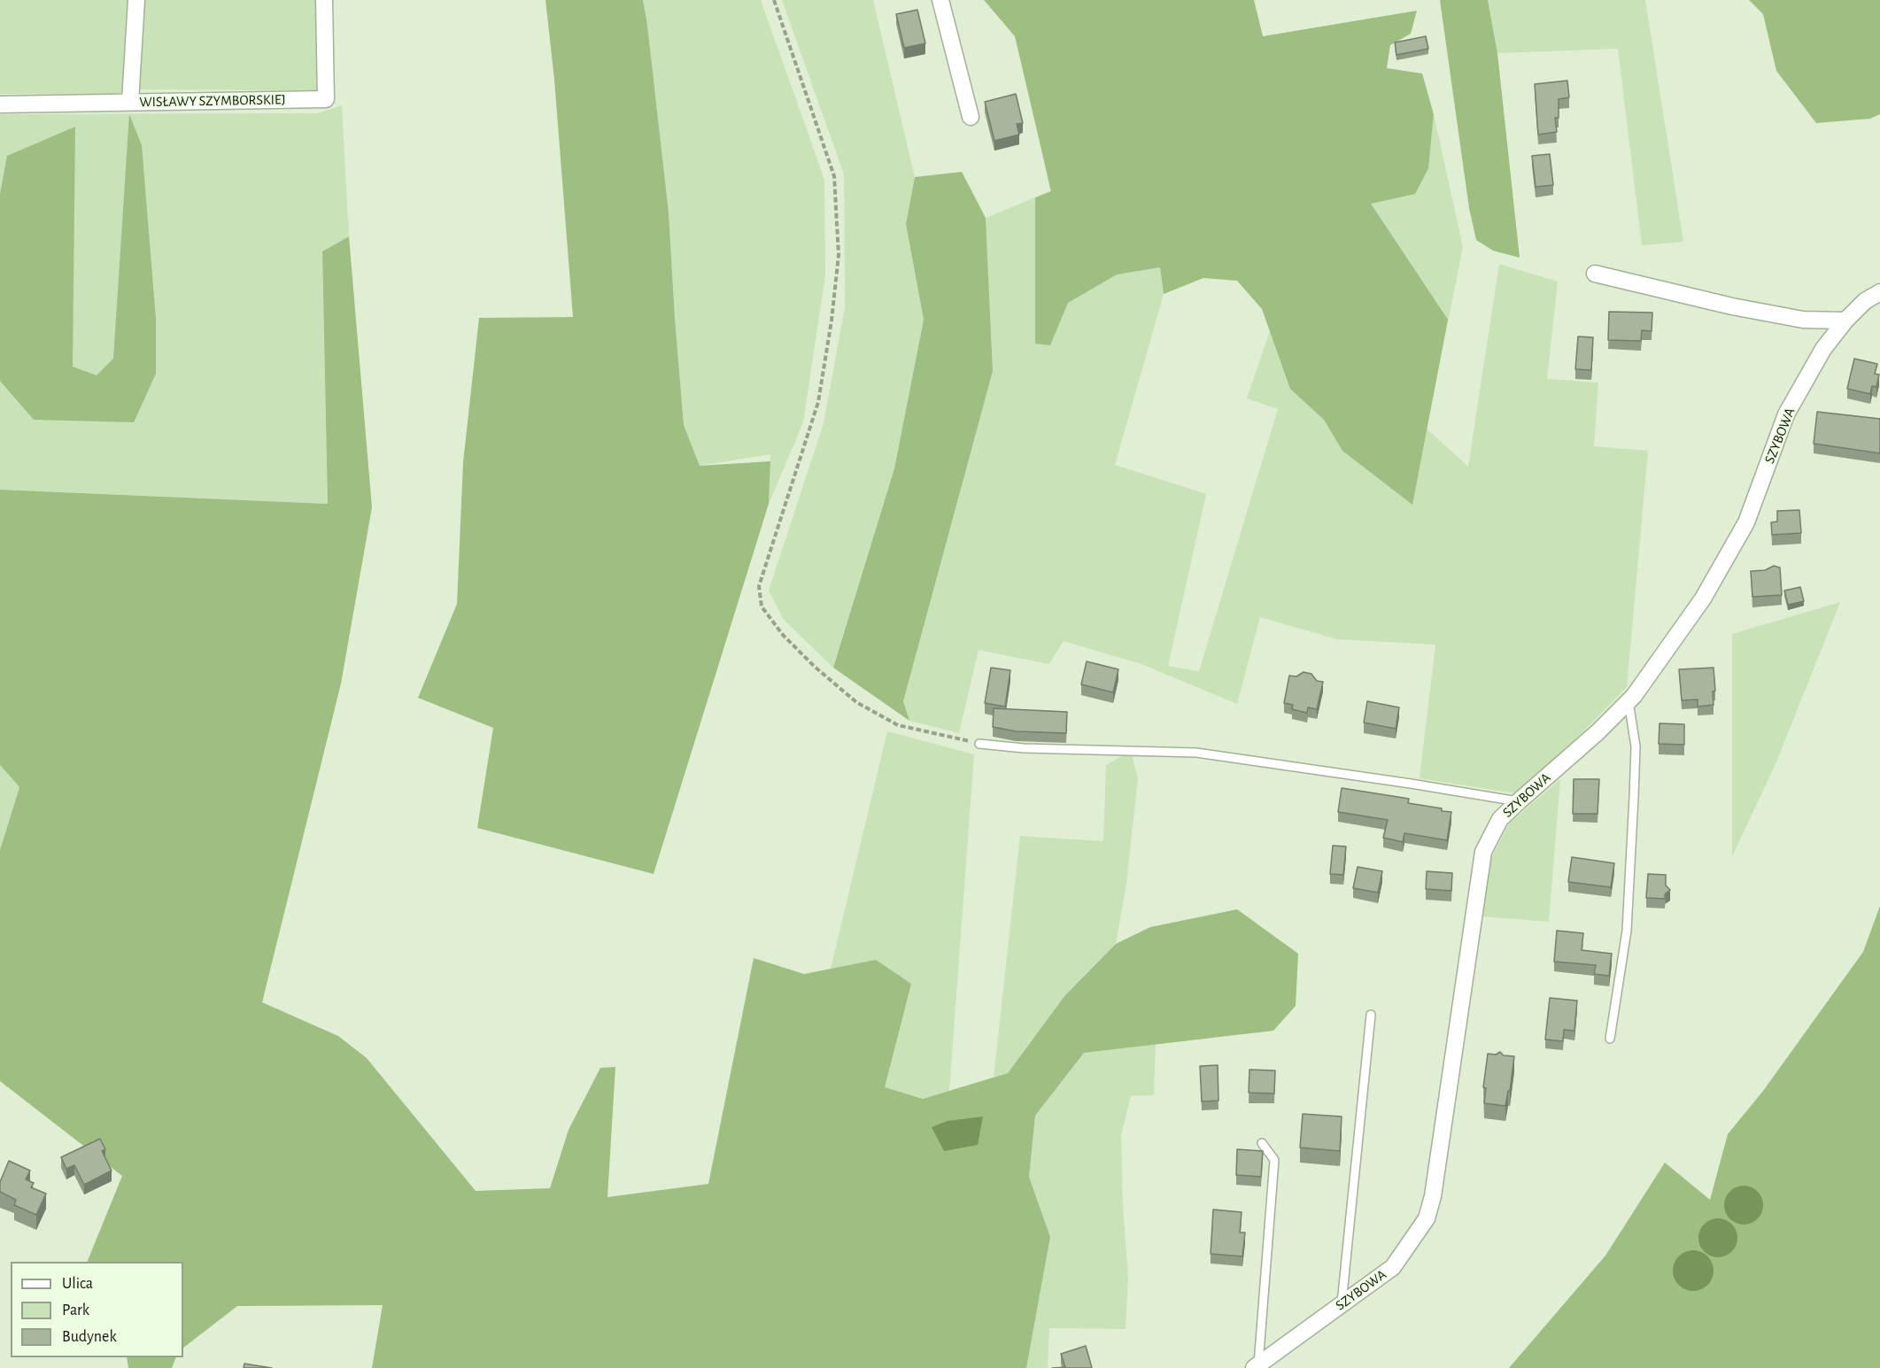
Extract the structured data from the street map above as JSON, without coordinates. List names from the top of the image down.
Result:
{
  "streets": {
    "street": ["WISŁAWY SZYMBORSKIEJ", "SZYBOWA"]
  },
  "legend": ["Ulica", "Park", "Budynek"]
}
